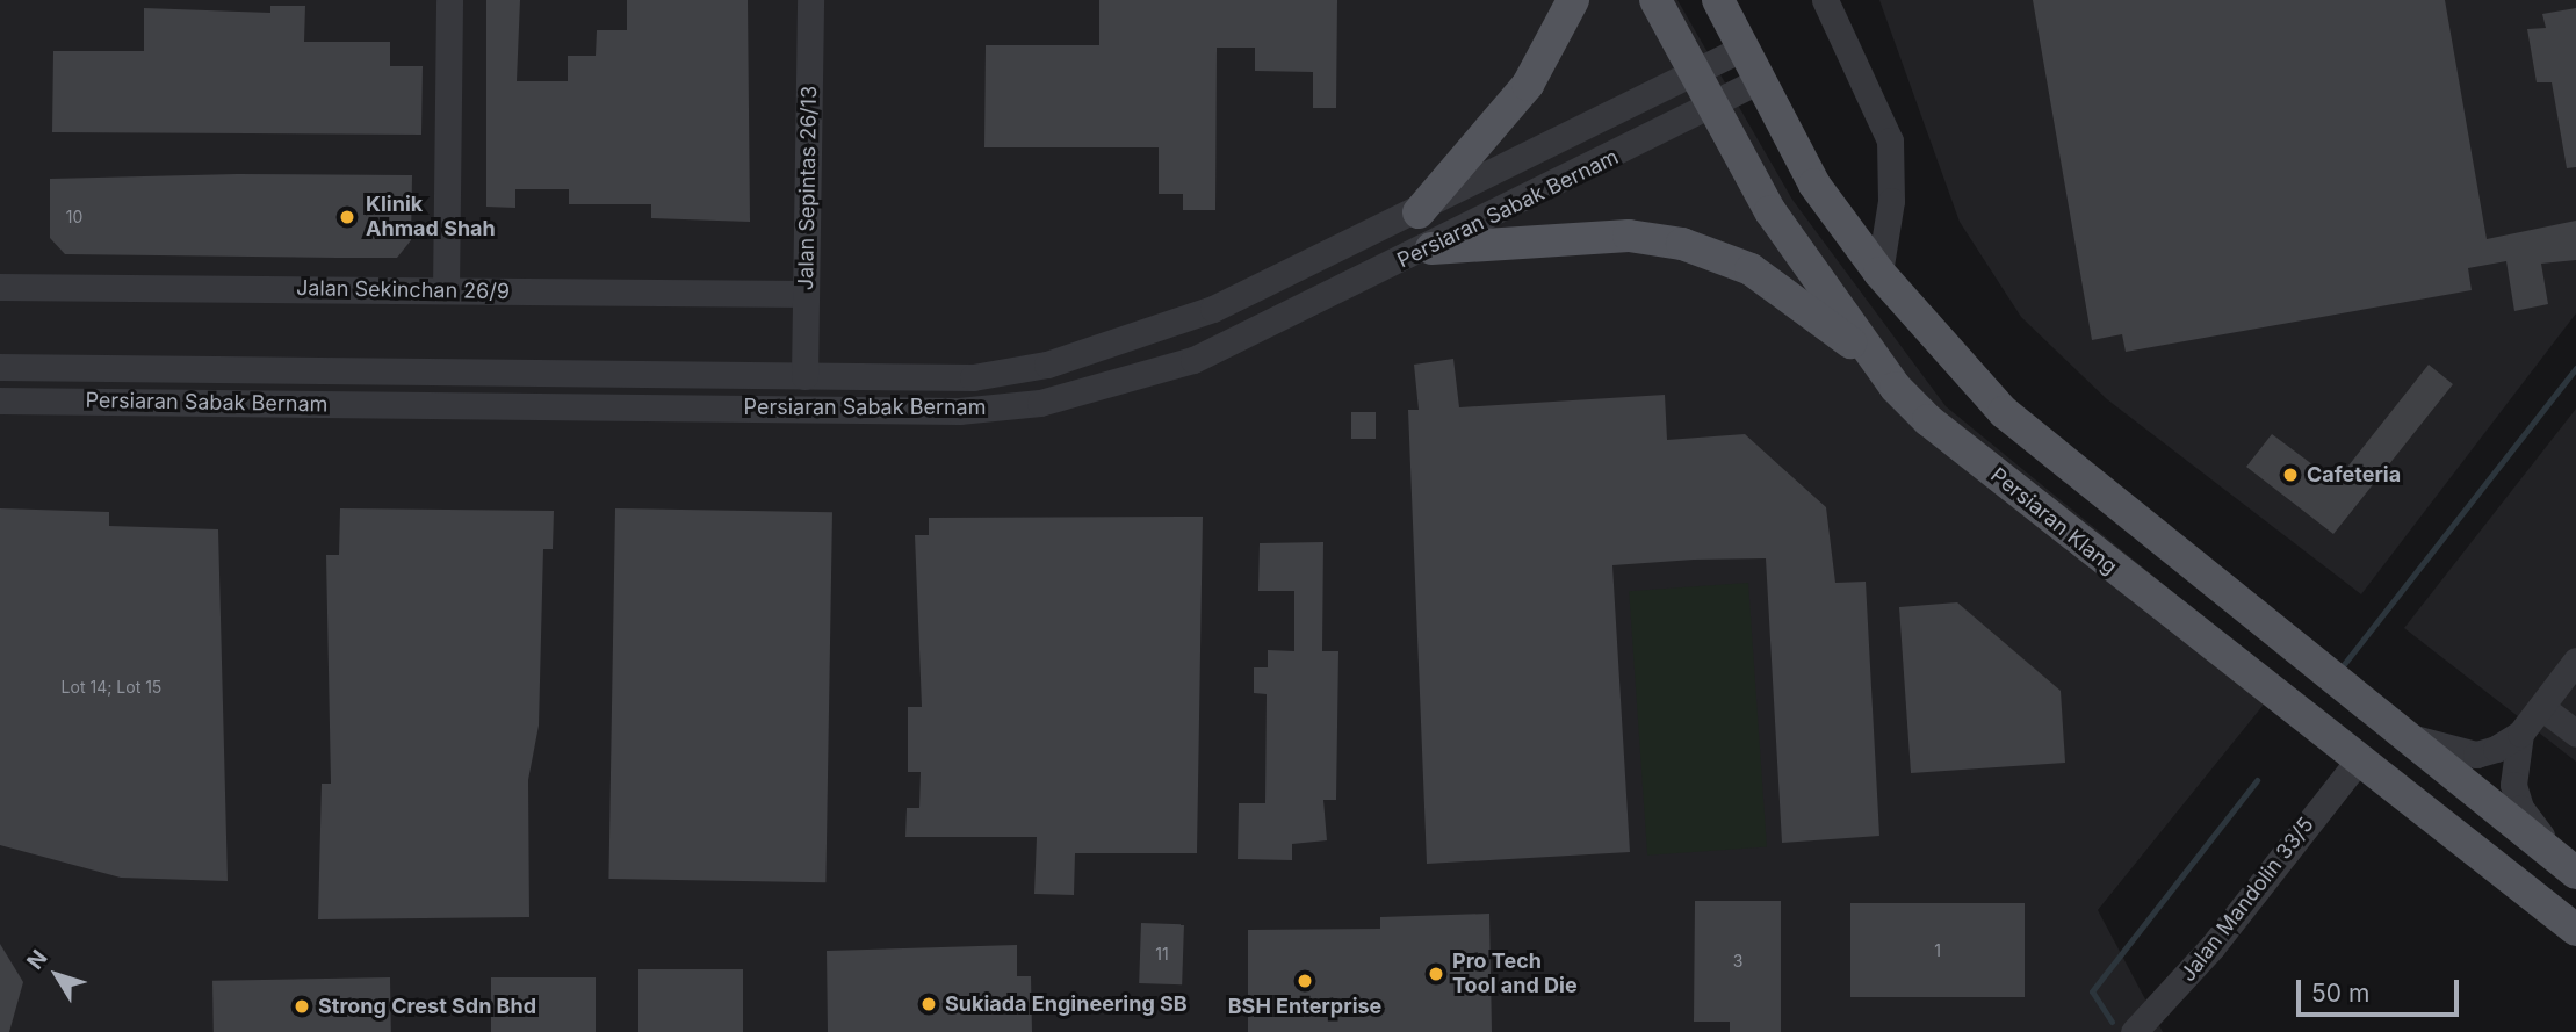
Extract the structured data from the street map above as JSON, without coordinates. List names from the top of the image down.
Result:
{
  "streets": {
    "main road": ["Persiaran Klang"],
    "street": [
      "Jalan Sepintas 26/13",
      "Persiaran Sabak Bernam",
      "Jalan Sekinchan 26/9",
      "Jalan Mandolin 33/5"
    ]
  },
  "crossings": [
    ["Jalan Sepintas 26/13", "Persiaran Sabak Bernam"],
    ["Jalan Sepintas 26/13", "Jalan Sekinchan 26/9"],
    ["Persiaran Sabak Bernam", "Persiaran Klang"],
    ["Persiaran Klang", "Jalan Mandolin 33/5"]
  ],
  "places": [
    "Klinik Ahmad Shah",
    "Cafeteria",
    "Pro Tech Tool and Die",
    "BSH Enterprise",
    "Sukiada Engineering SB",
    "Strong Crest Sdn Bhd"
  ],
  "house_numbers": [
    "10",
    "Lot 14; Lot 15",
    "1",
    "11",
    "3"
  ],
  "scale_bar": "50 m",
  "north": "top left"
}
